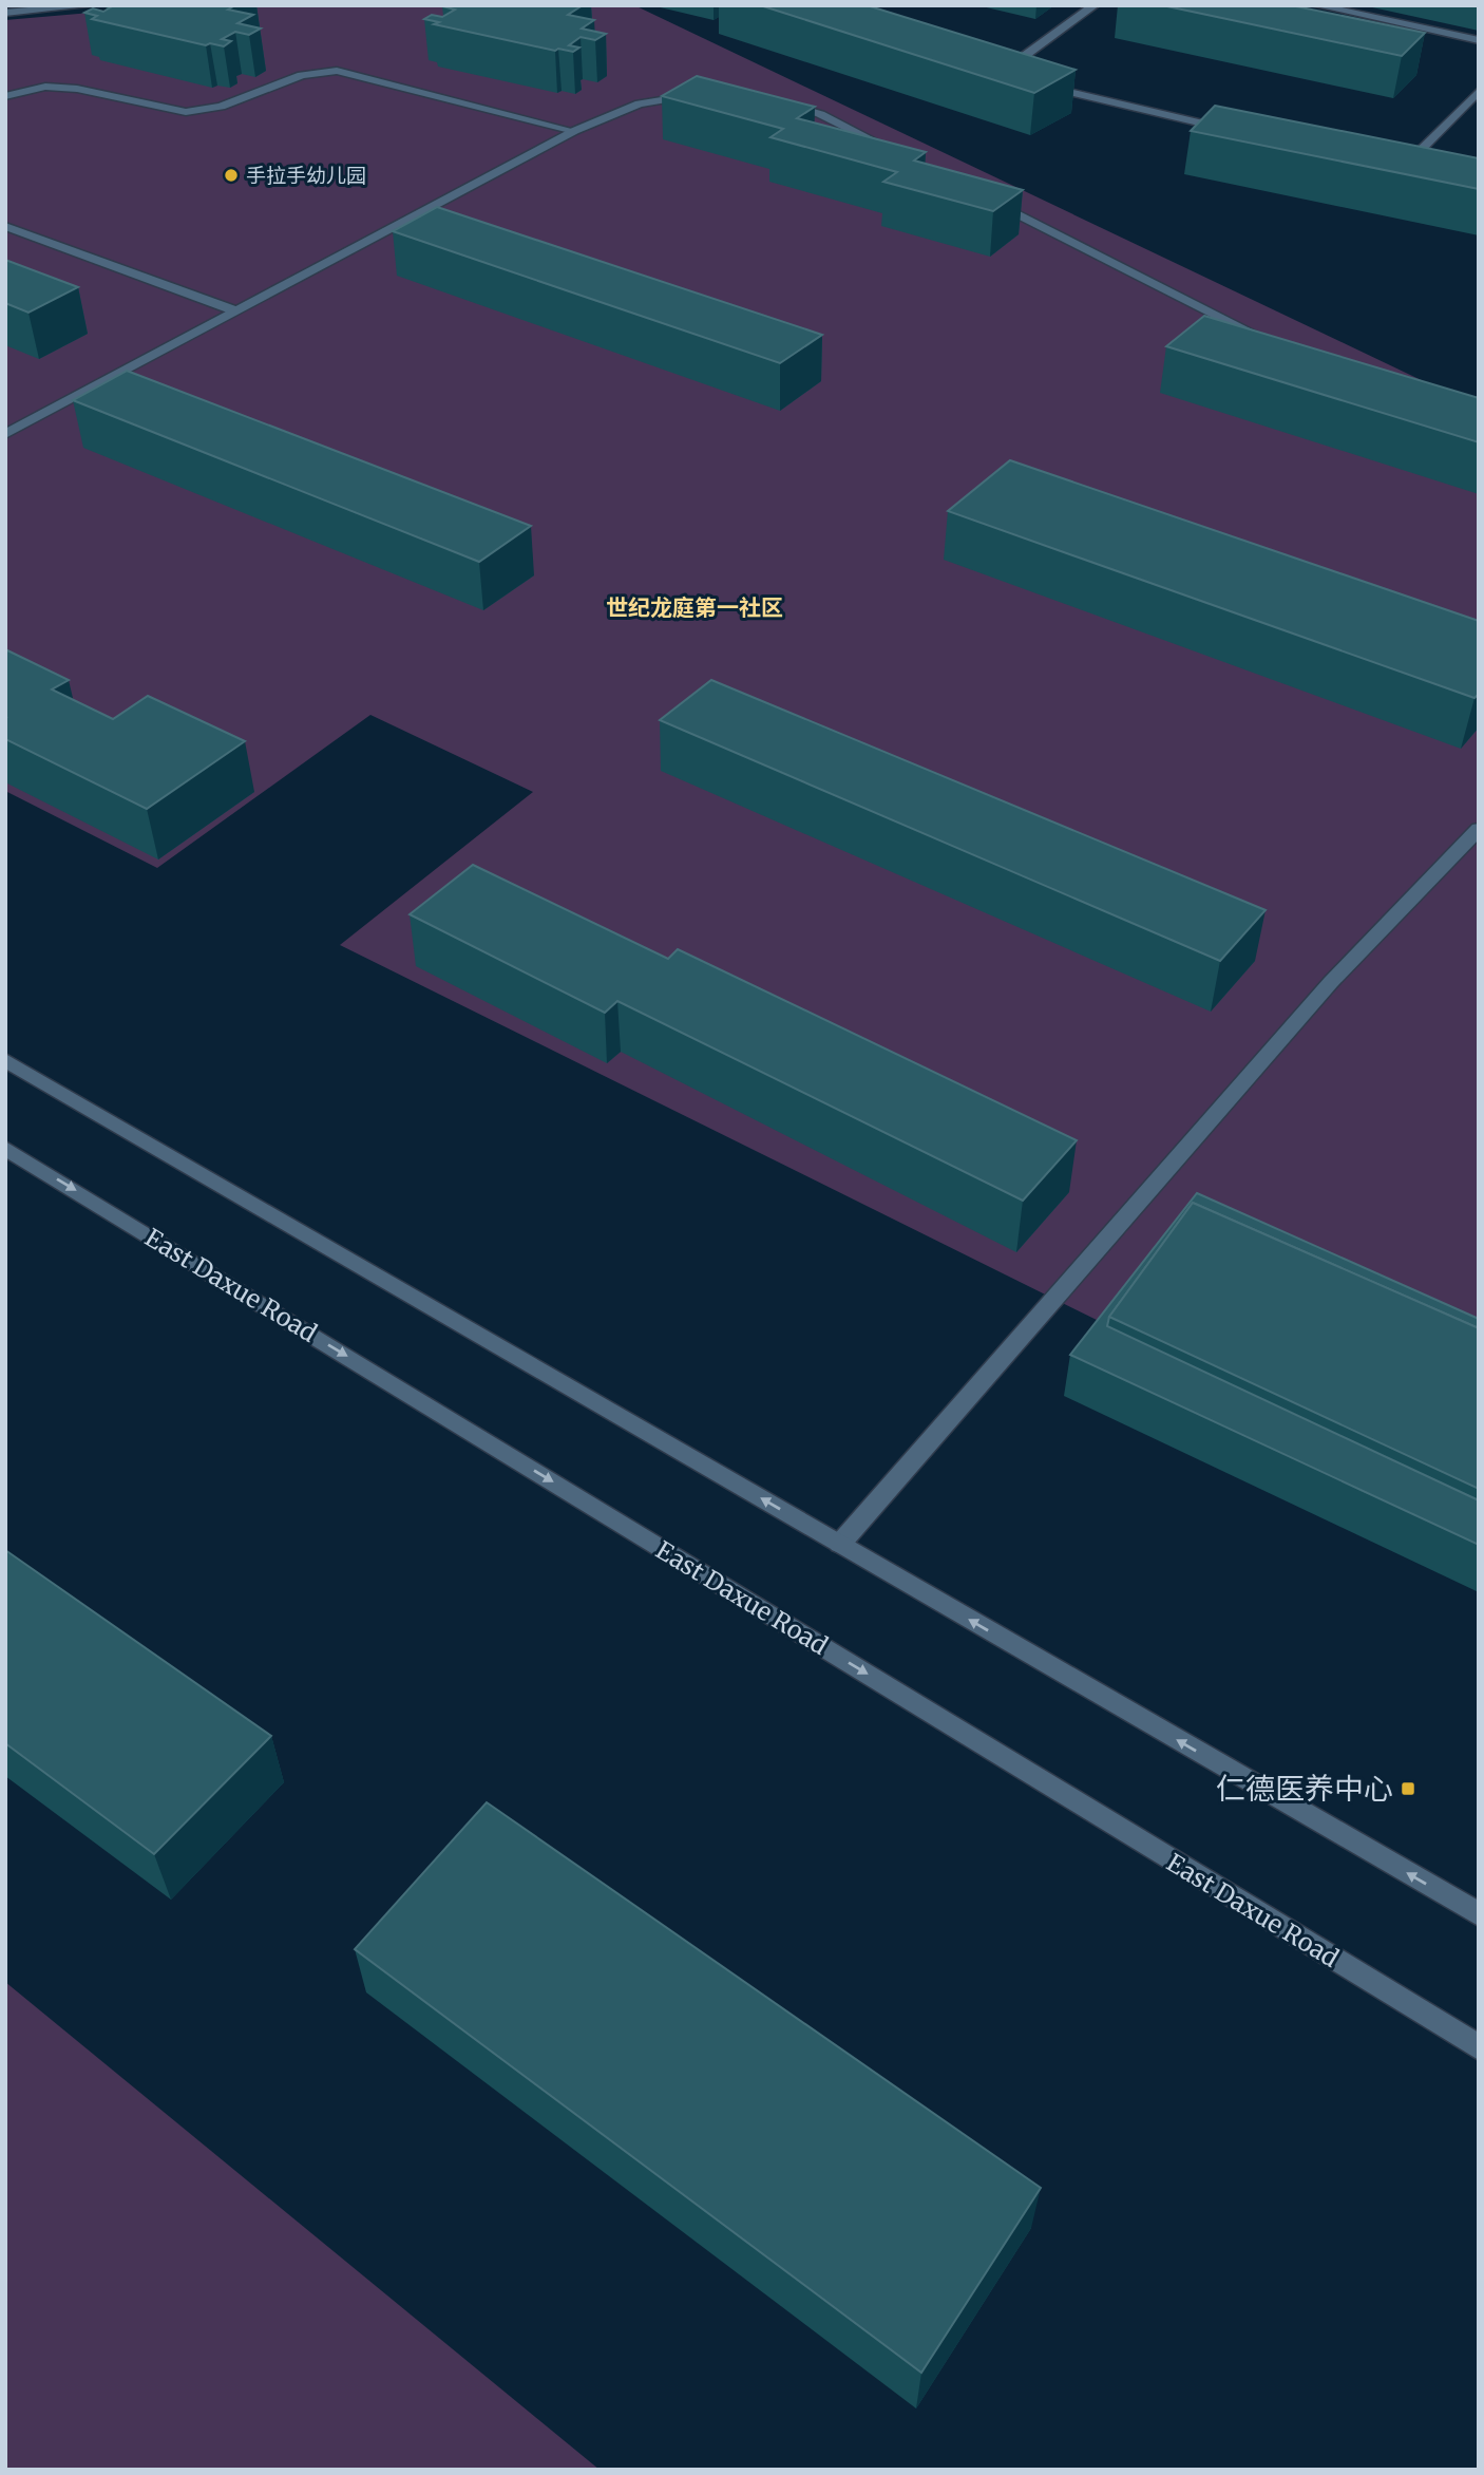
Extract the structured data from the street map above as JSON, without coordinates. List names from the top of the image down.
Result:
{
  "streets": {
    "street": ["East Daxue Road"]
  },
  "districts": ["世纪龙庭第一社区"],
  "places": {
    "other": ["手拉手幼儿园"],
    "transit": ["仁德医养中心"]
  }
}
